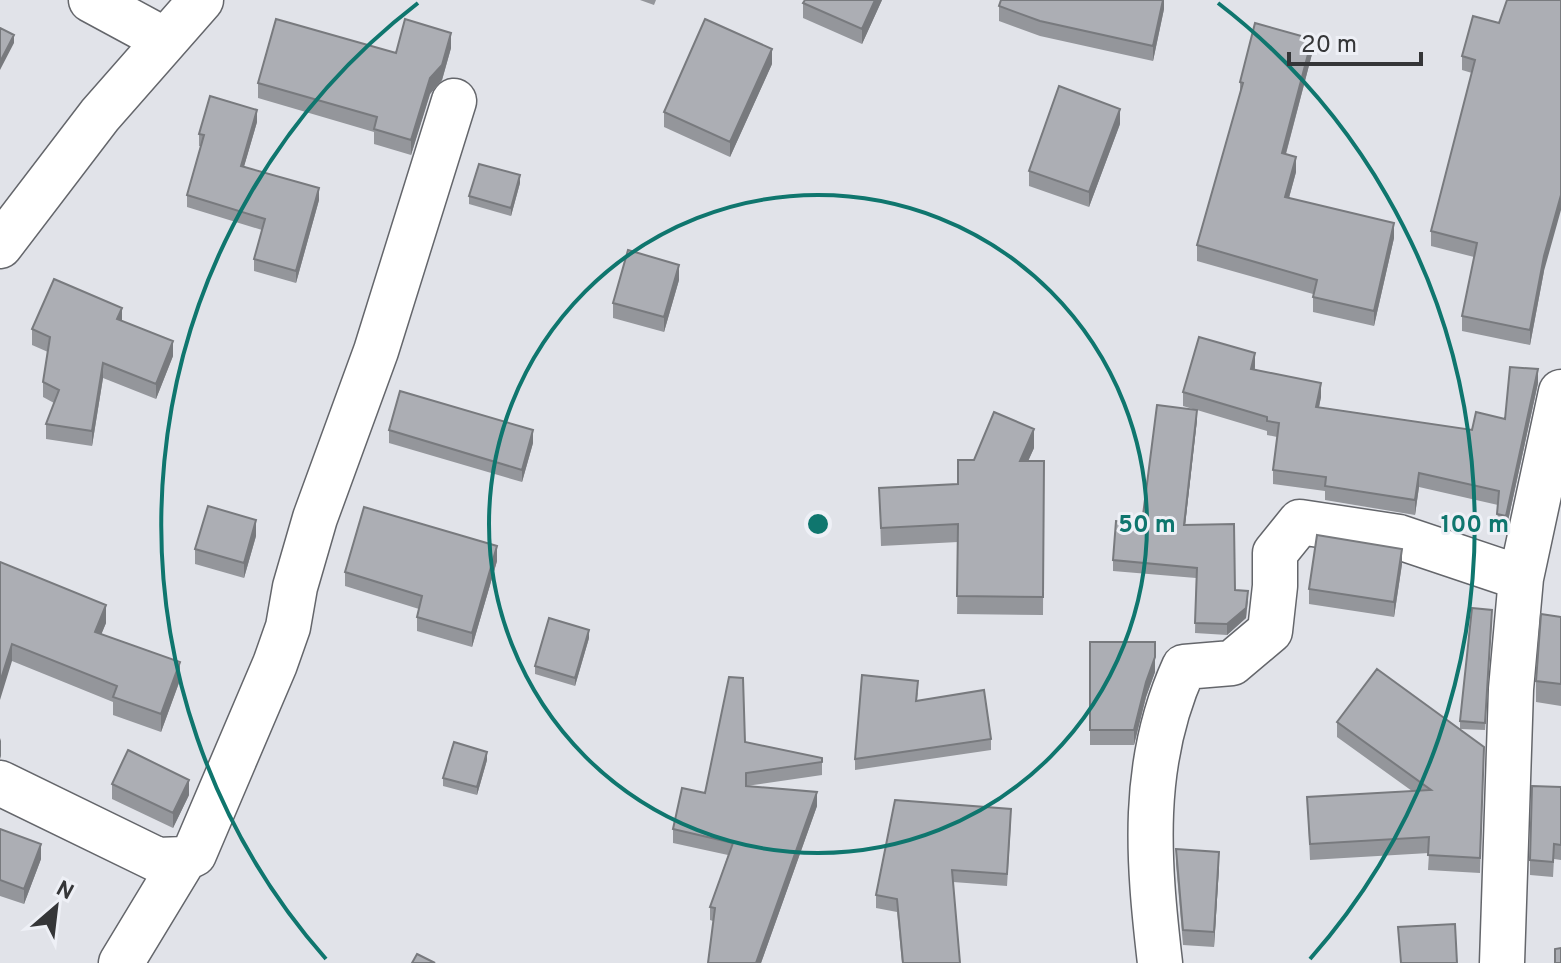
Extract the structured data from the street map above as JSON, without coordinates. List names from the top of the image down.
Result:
{
  "scale_bar": "20 m",
  "north": "top right",
  "rings": ["50 m", "100 m"]
}
